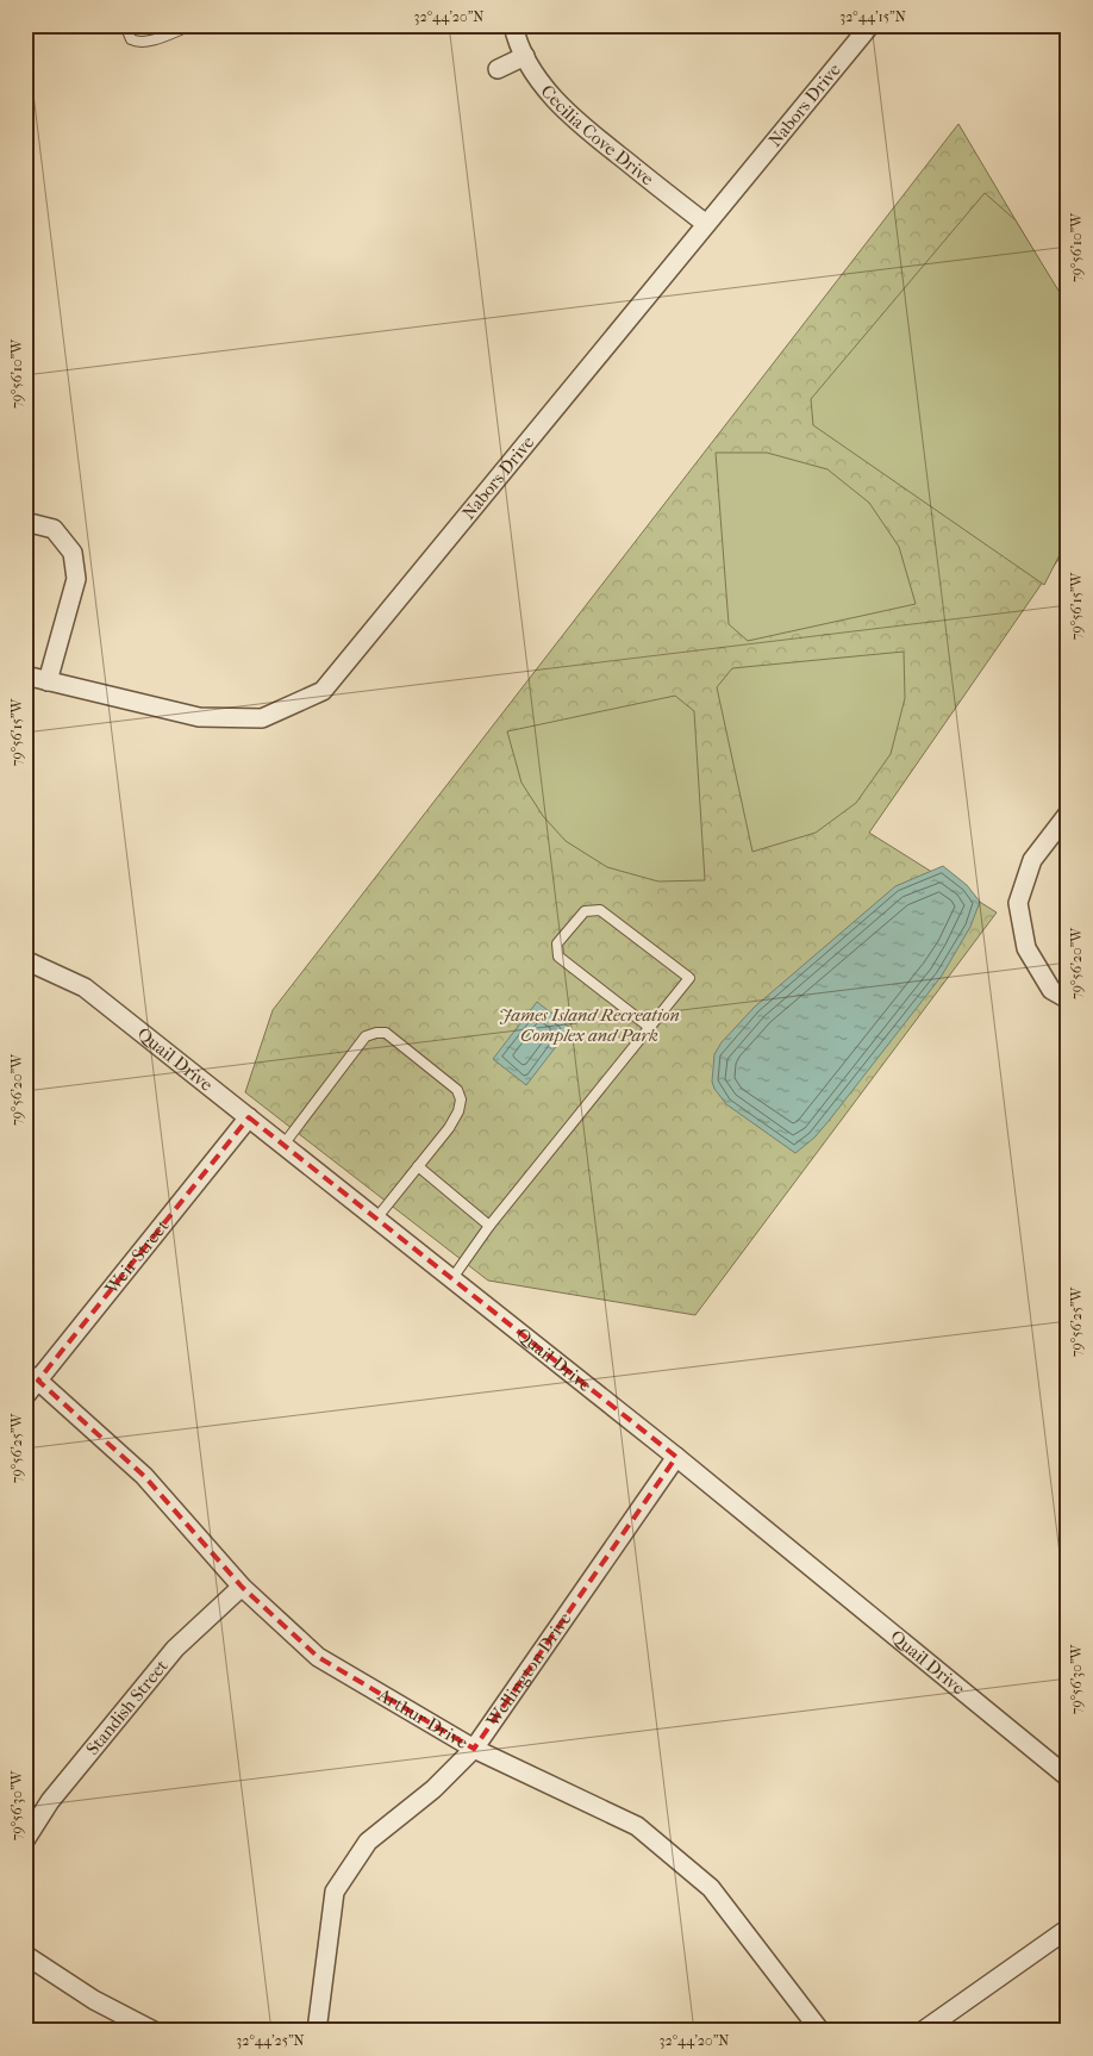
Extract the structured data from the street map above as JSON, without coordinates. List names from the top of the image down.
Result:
{
  "streets": {
    "street": [
      "Nabors Drive",
      "Cecilia Cove Drive",
      "Quail Drive",
      "Weir Street",
      "Wellington Drive",
      "Standish Street",
      "Arthur Drive"
    ]
  },
  "crossings": [
    ["Nabors Drive", "Cecilia Cove Drive"],
    ["Quail Drive", "Weir Street"],
    ["Quail Drive", "Wellington Drive"],
    ["Weir Street", "Arthur Drive"],
    ["Wellington Drive", "Arthur Drive"],
    ["Standish Street", "Arthur Drive"]
  ],
  "parks": ["James Island Recreation Complex and Park"],
  "coordinates": [
    "32°44'20\"N",
    "32°44'15\"N",
    "79°56'10\"W",
    "79°56'15\"W",
    "79°56'20\"W",
    "79°56'25\"W",
    "79°56'30\"W",
    "32°44'25\"N"
  ]
}
